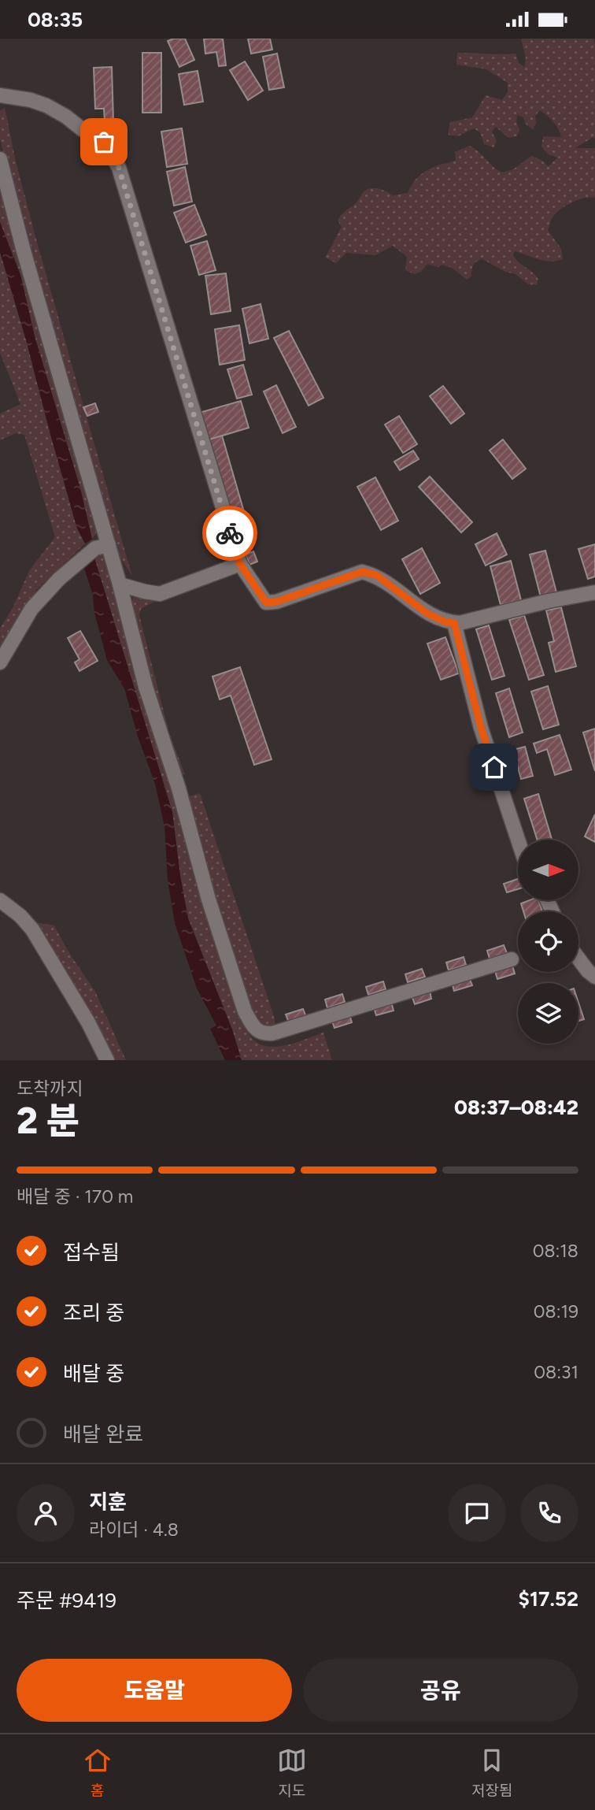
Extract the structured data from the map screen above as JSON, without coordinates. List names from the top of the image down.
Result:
{
  "north": "right",
  "page": {
    "status": "08:35",
    "heading": ["2 분", "도착까지", "08:37–08:42"],
    "panel": [
      "지훈",
      "라이더 · 4.8",
      "주문 #9419",
      "$17.52"
    ],
    "bar": "배달 중 · 170 m",
    "list": [
      ["접수됨", "08:18"],
      ["조리 중", "08:19"],
      ["배달 중", "08:31"],
      "배달 완료"
    ],
    "buttons": ["도움말", "공유"],
    "tabs": ["홈", "지도", "저장됨"]
  }
}
